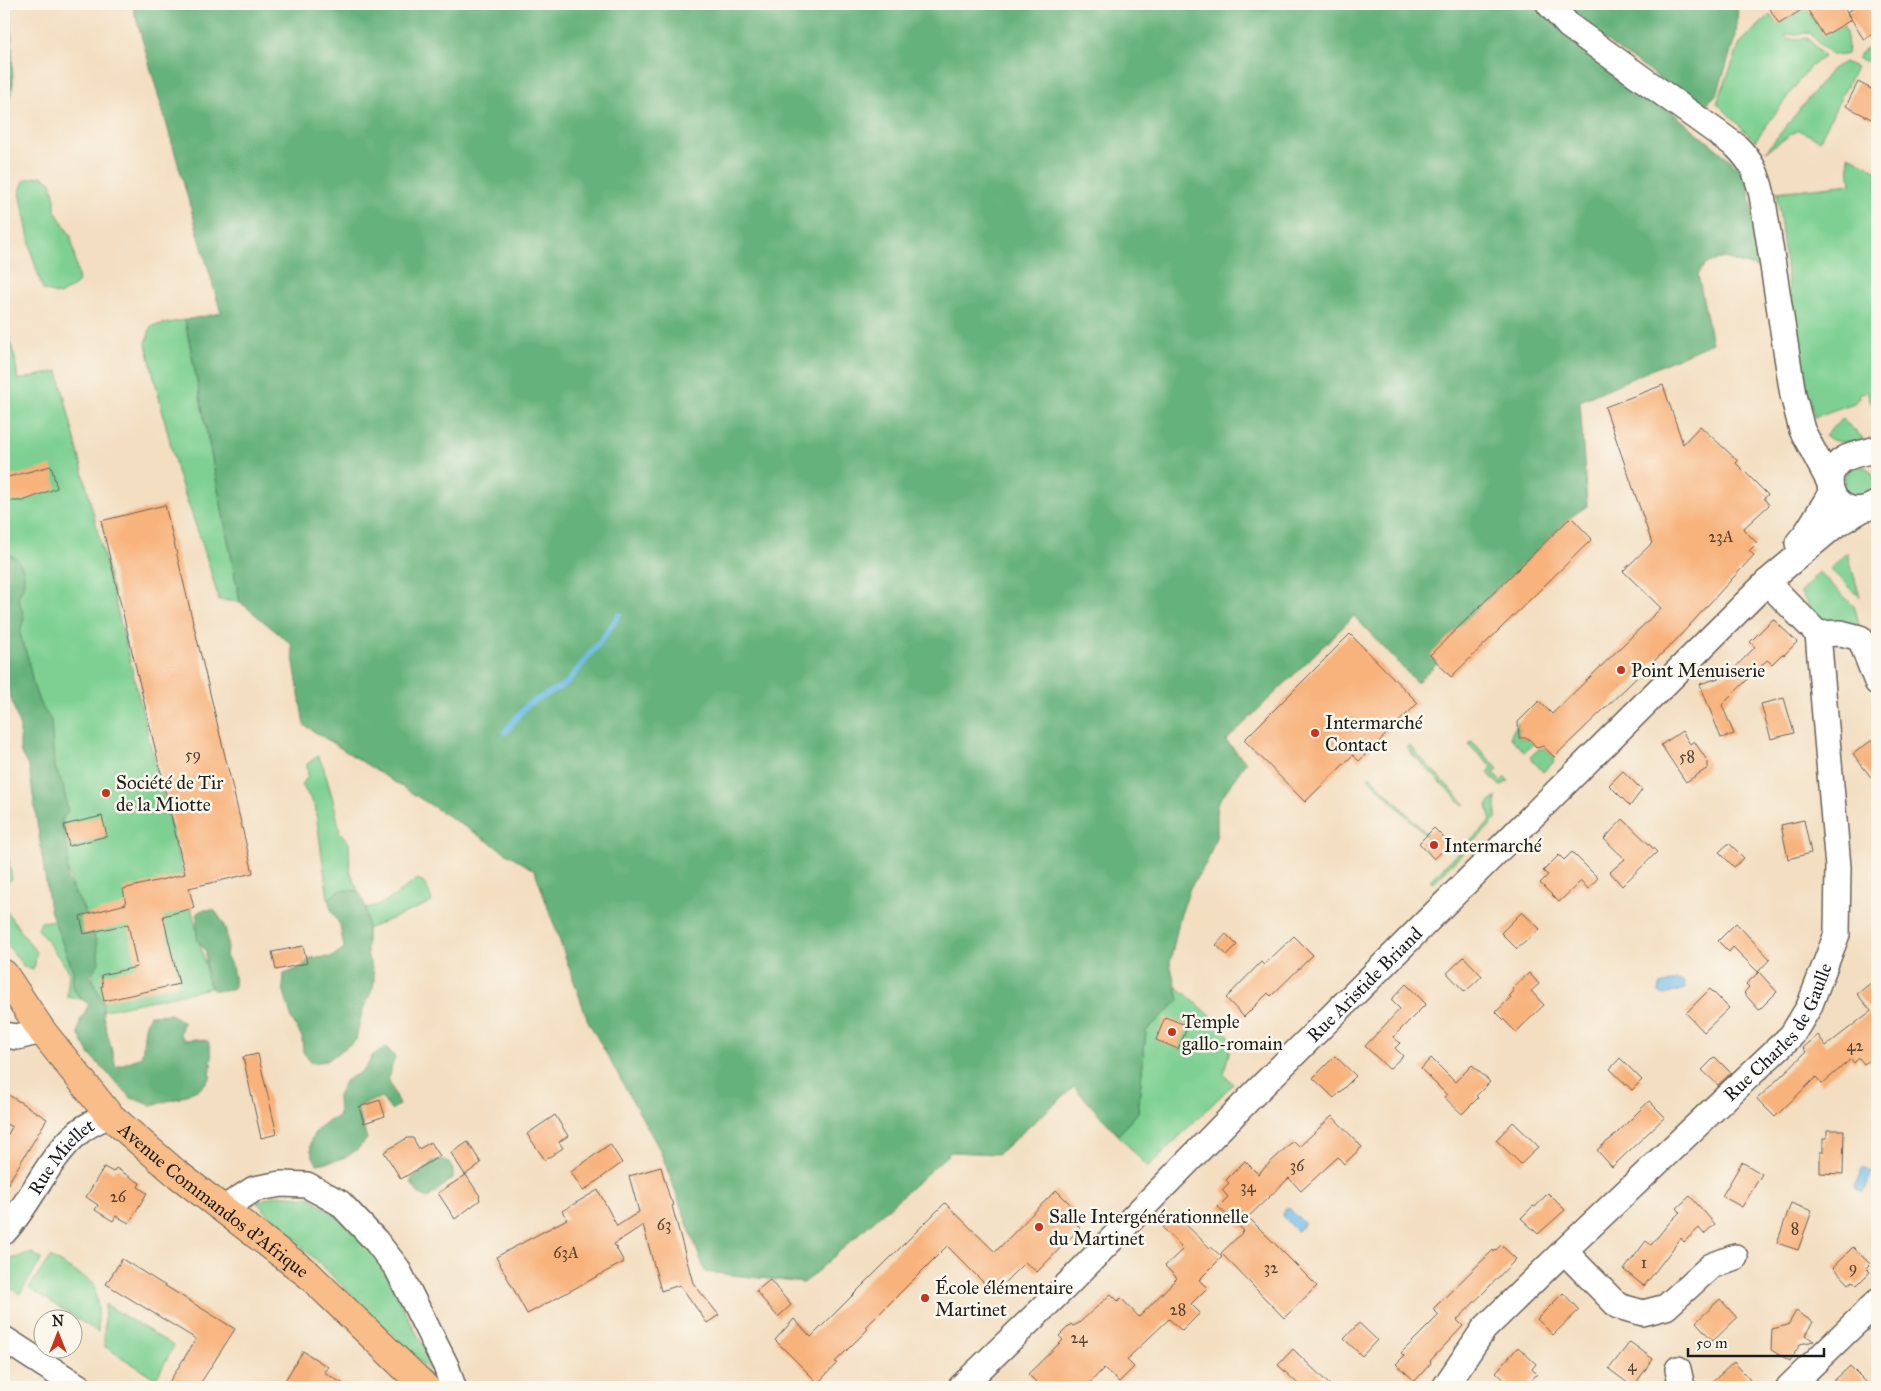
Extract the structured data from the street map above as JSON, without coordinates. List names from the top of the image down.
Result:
{
  "streets": {
    "main road": ["Avenue Commandos d'Afrique"],
    "street": ["Rue Aristide Briand", "Rue Charles de Gaulle", "Rue Miellet"]
  },
  "crossings": [
    ["Rue Miellet", "Avenue Commandos d'Afrique"]
  ],
  "places": [
    "Point Menuiserie",
    "Intermarché Contact",
    "Société de Tir de la Miotte",
    "Intermarché",
    "Temple gallo-romain",
    "Salle Intergénérationnelle du Martinet",
    "École élémentaire Martinet"
  ],
  "house_numbers": [
    "23A",
    "59",
    "58",
    "42",
    "36",
    "34",
    "26",
    "63",
    "8",
    "63A",
    "1",
    "32",
    "9",
    "28",
    "24",
    "4"
  ],
  "scale_bar": "50 m",
  "north": "top"
}
